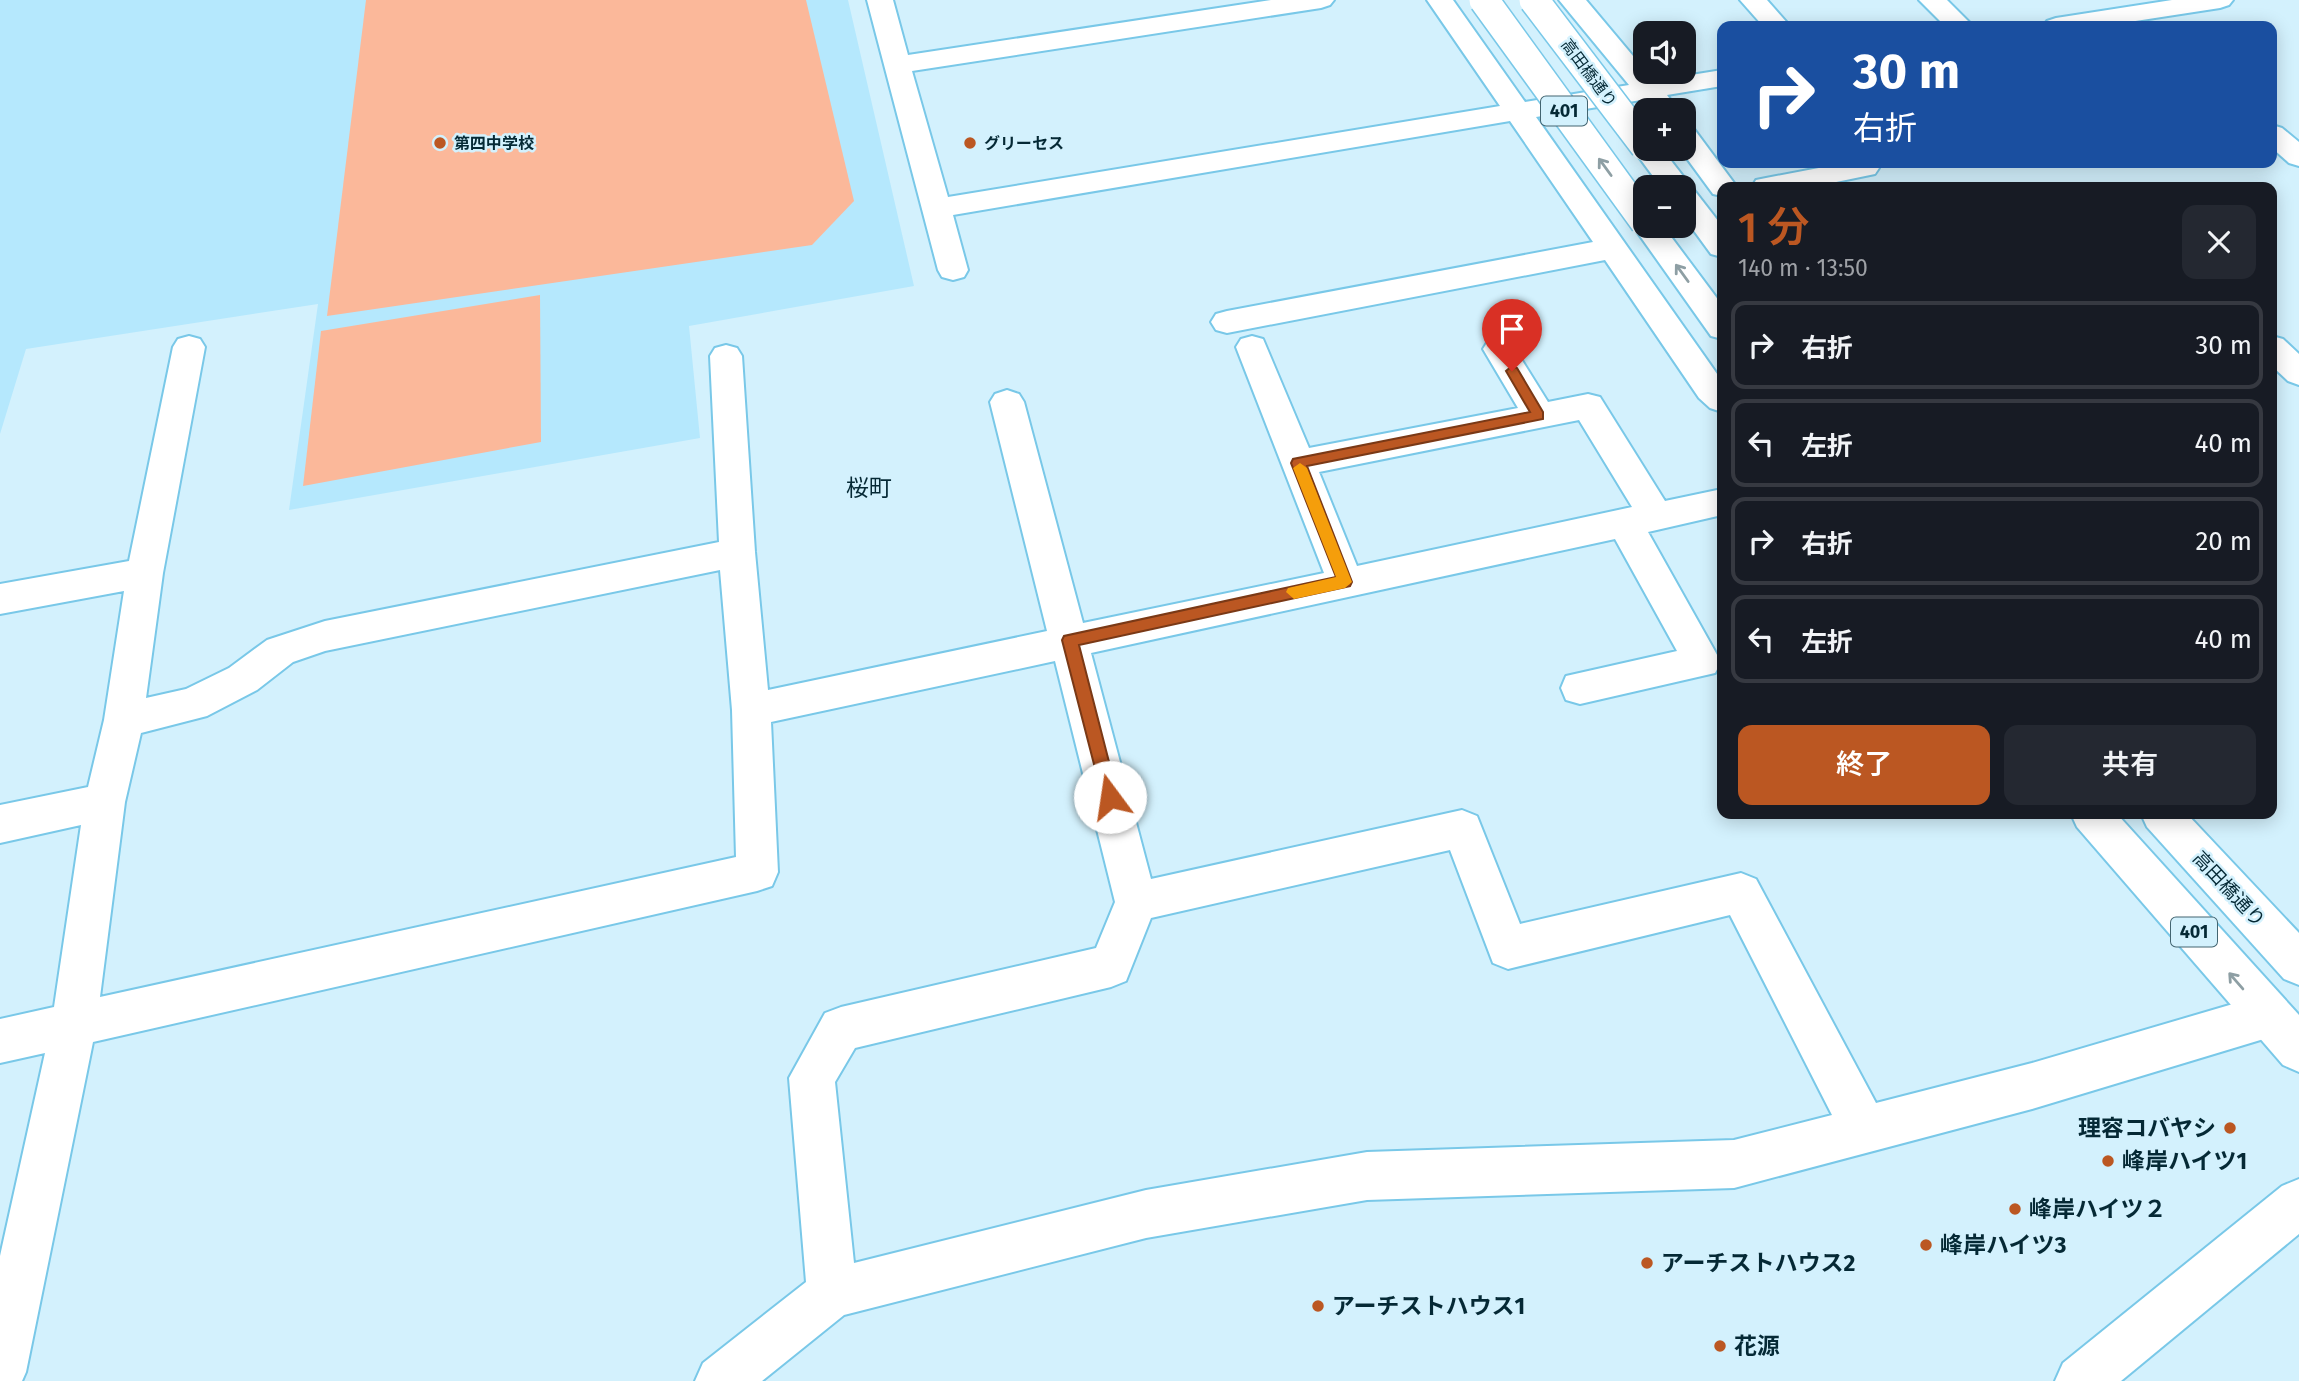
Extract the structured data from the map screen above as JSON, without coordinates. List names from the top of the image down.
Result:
{
  "streets": {
    "main road": ["高田橋通り", "401"]
  },
  "districts": ["桜町"],
  "places": [
    "第四中学校",
    "グリーセス",
    "理容コバヤシ",
    "峰岸ハイツ1",
    "峰岸ハイツ２",
    "峰岸ハイツ3",
    "アーチストハウス2",
    "アーチストハウス1",
    "花源"
  ],
  "page": {
    "map_buttons": ["+", "−"],
    "turn": ["30 m", "右折"],
    "heading": ["1 分", "140 m · 13:50"],
    "list": [
      {
        "name": "右折",
        "value": "30 m"
      },
      {
        "name": "左折",
        "value": "40 m"
      },
      {
        "name": "右折",
        "value": "20 m"
      },
      {
        "name": "左折",
        "value": "40 m"
      }
    ],
    "buttons": ["終了", "共有"]
  }
}
